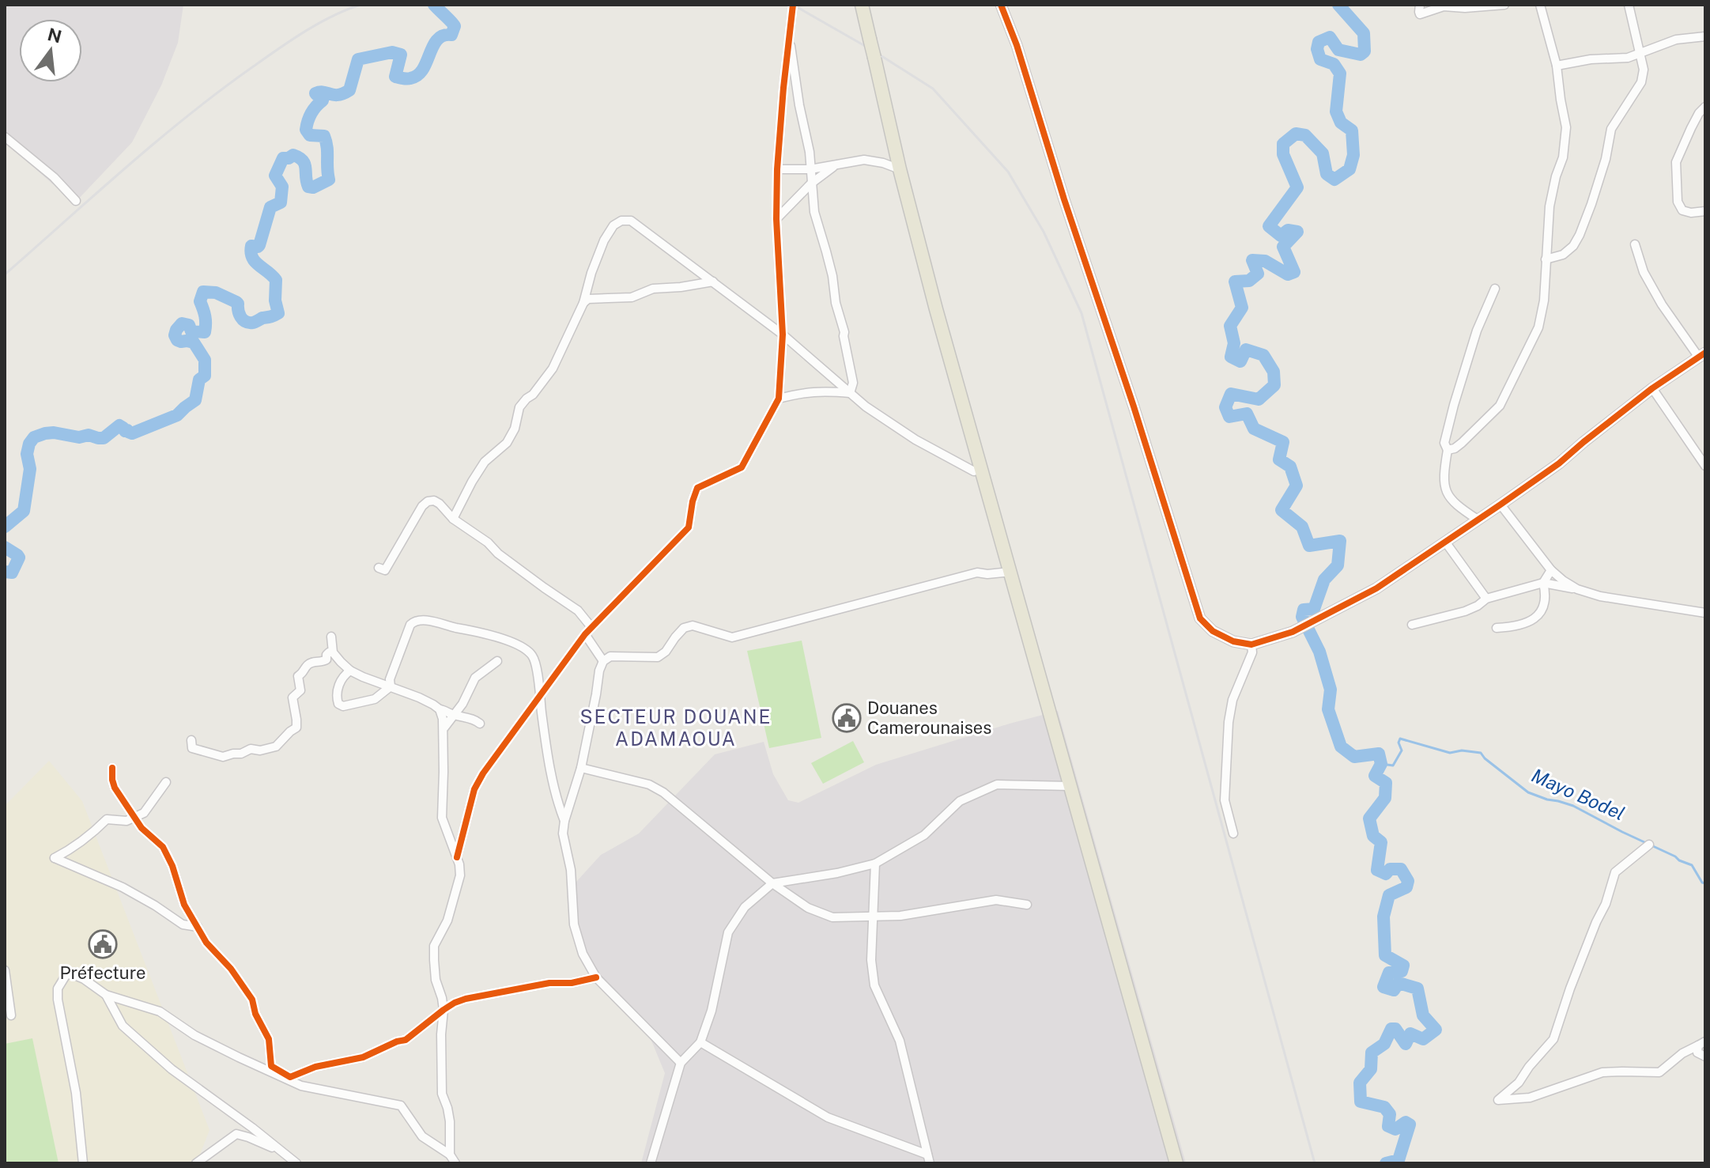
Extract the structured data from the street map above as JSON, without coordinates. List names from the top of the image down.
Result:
{
  "districts": ["SECTEUR DOUANE ADAMAOUA"],
  "water": ["Mayo Bodel"],
  "places": {
    "public building": ["Douanes Camerounaises", "Préfecture"]
  },
  "north": "top"
}
